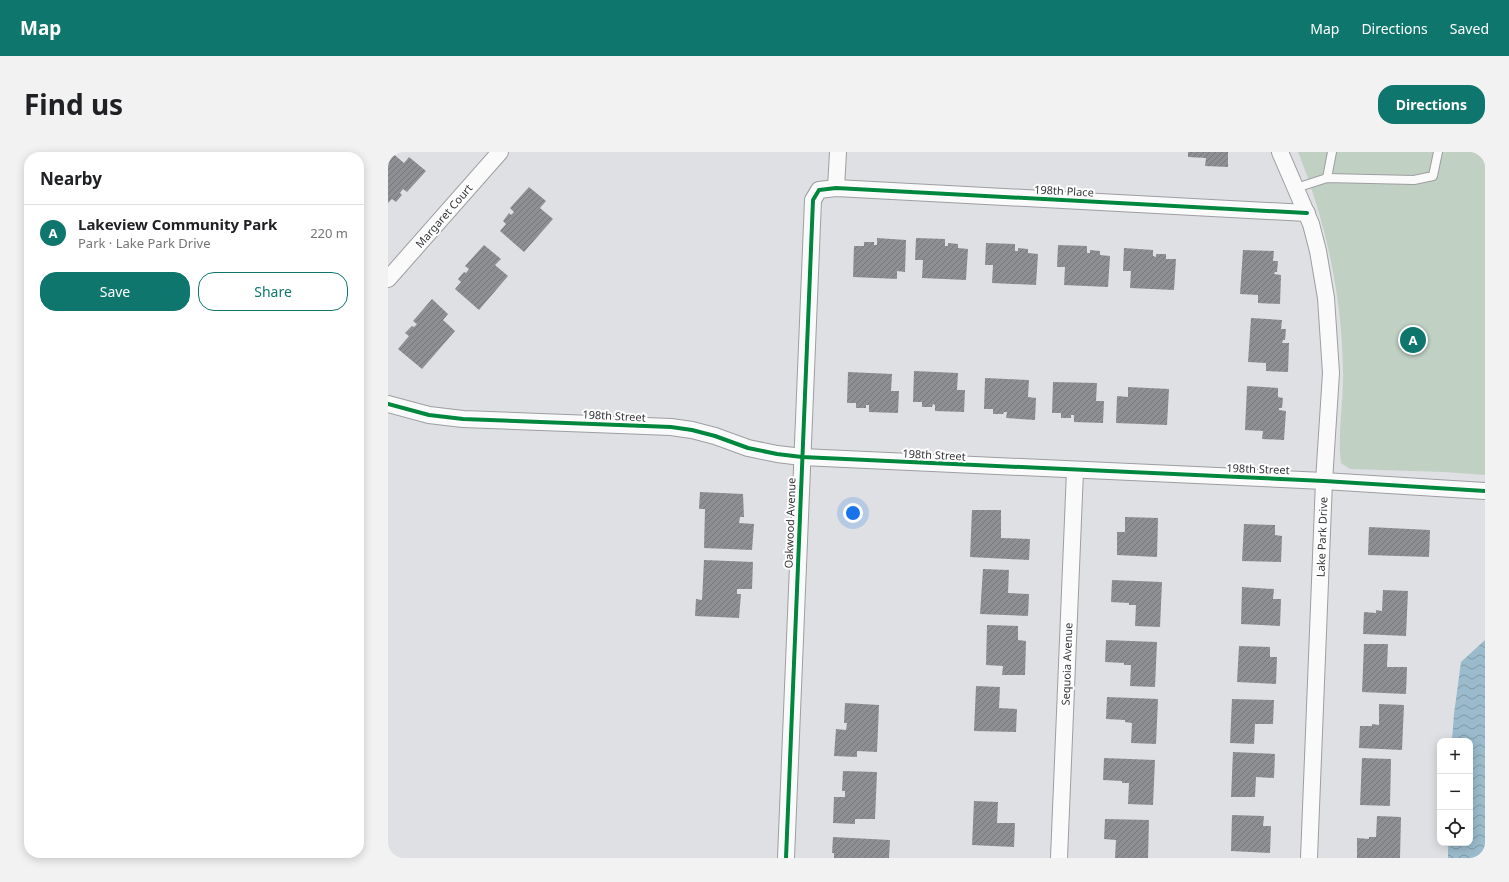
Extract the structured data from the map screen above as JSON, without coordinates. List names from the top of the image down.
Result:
{
  "streets": {
    "street": [
      "198th Place",
      "Margaret Court",
      "198th Street",
      "Oakwood Avenue",
      "Lake Park Drive",
      "Sequoia Avenue"
    ]
  },
  "crossings": [
    ["198th Place", "Oakwood Avenue"],
    ["198th Place", "Lake Park Drive"],
    ["198th Street", "Oakwood Avenue"],
    ["198th Street", "Lake Park Drive"],
    ["198th Street", "Sequoia Avenue"]
  ],
  "page": {
    "header": "Map",
    "nav": ["Map", "Directions", "Saved"],
    "title": "Find us",
    "buttons": [
      "Directions",
      ["Save", "Share"]
    ],
    "heading": "Nearby",
    "list": [
      {
        "mark": "A",
        "name": "Lakeview Community Park",
        "note": "Park · Lake Park Drive",
        "value": "220 m"
      }
    ],
    "pins": "A",
    "map_buttons": ["+", "−"]
  }
}
